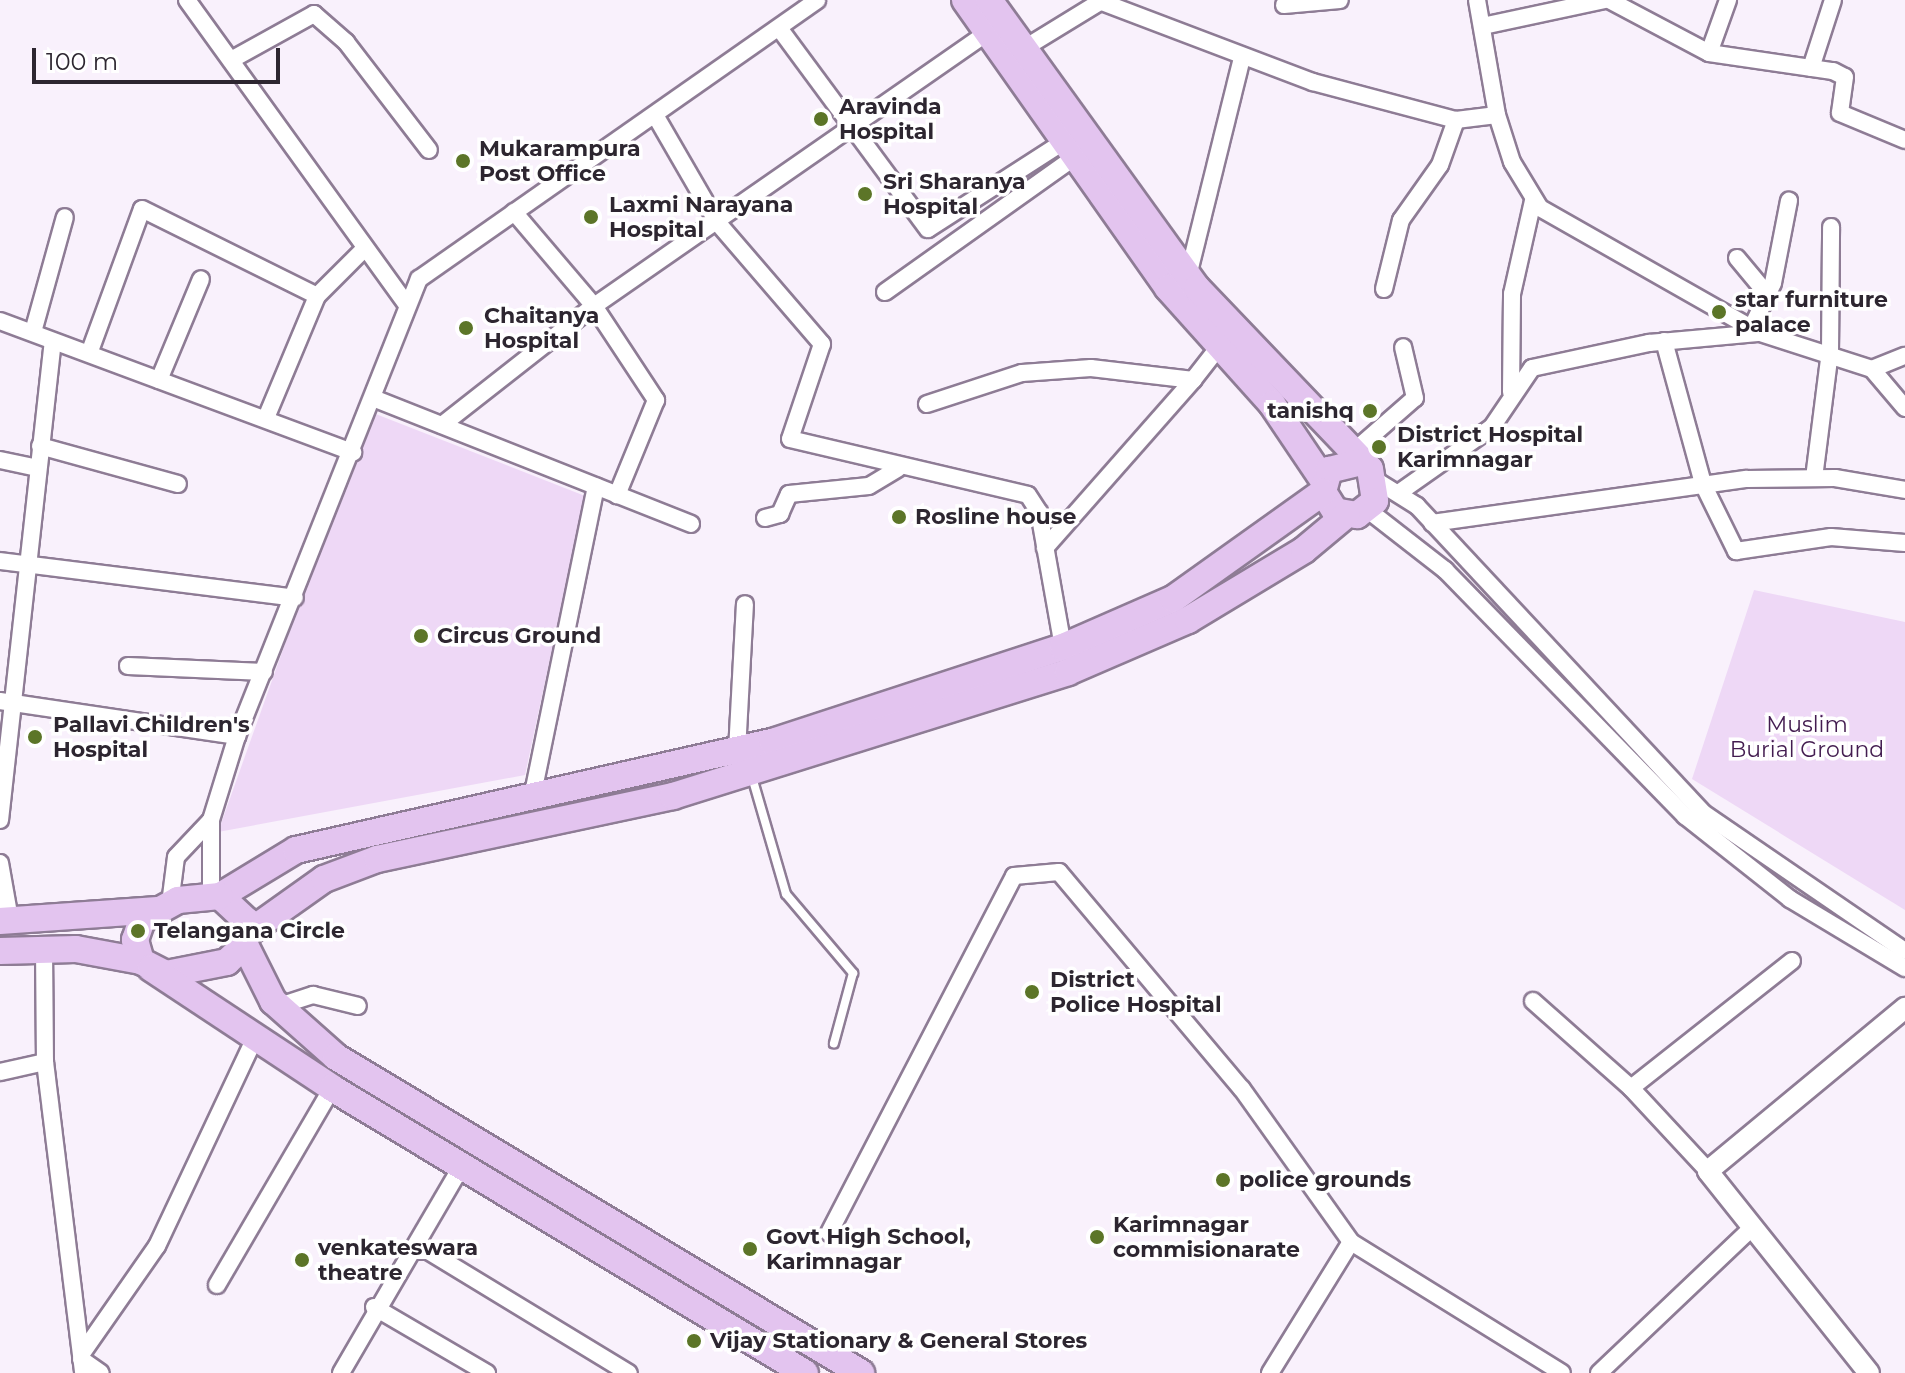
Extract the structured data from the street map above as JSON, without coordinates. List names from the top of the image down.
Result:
{
  "parks": ["Muslim Burial Ground"],
  "places": [
    "Aravinda Hospital",
    "Mukarampura Post Office",
    "Sri Sharanya Hospital",
    "Laxmi Narayana Hospital",
    "star furniture palace",
    "Chaitanya Hospital",
    "tanishq",
    "District Hospital Karimnagar",
    "Rosline house",
    "Circus Ground",
    "Pallavi Children's Hospital",
    "Telangana Circle",
    "District Police Hospital",
    "police grounds",
    "Karimnagar commisionarate",
    "Govt High School, Karimnagar",
    "venkateswara theatre",
    "Vijay Stationary & General Stores"
  ],
  "scale_bar": "100 m"
}
